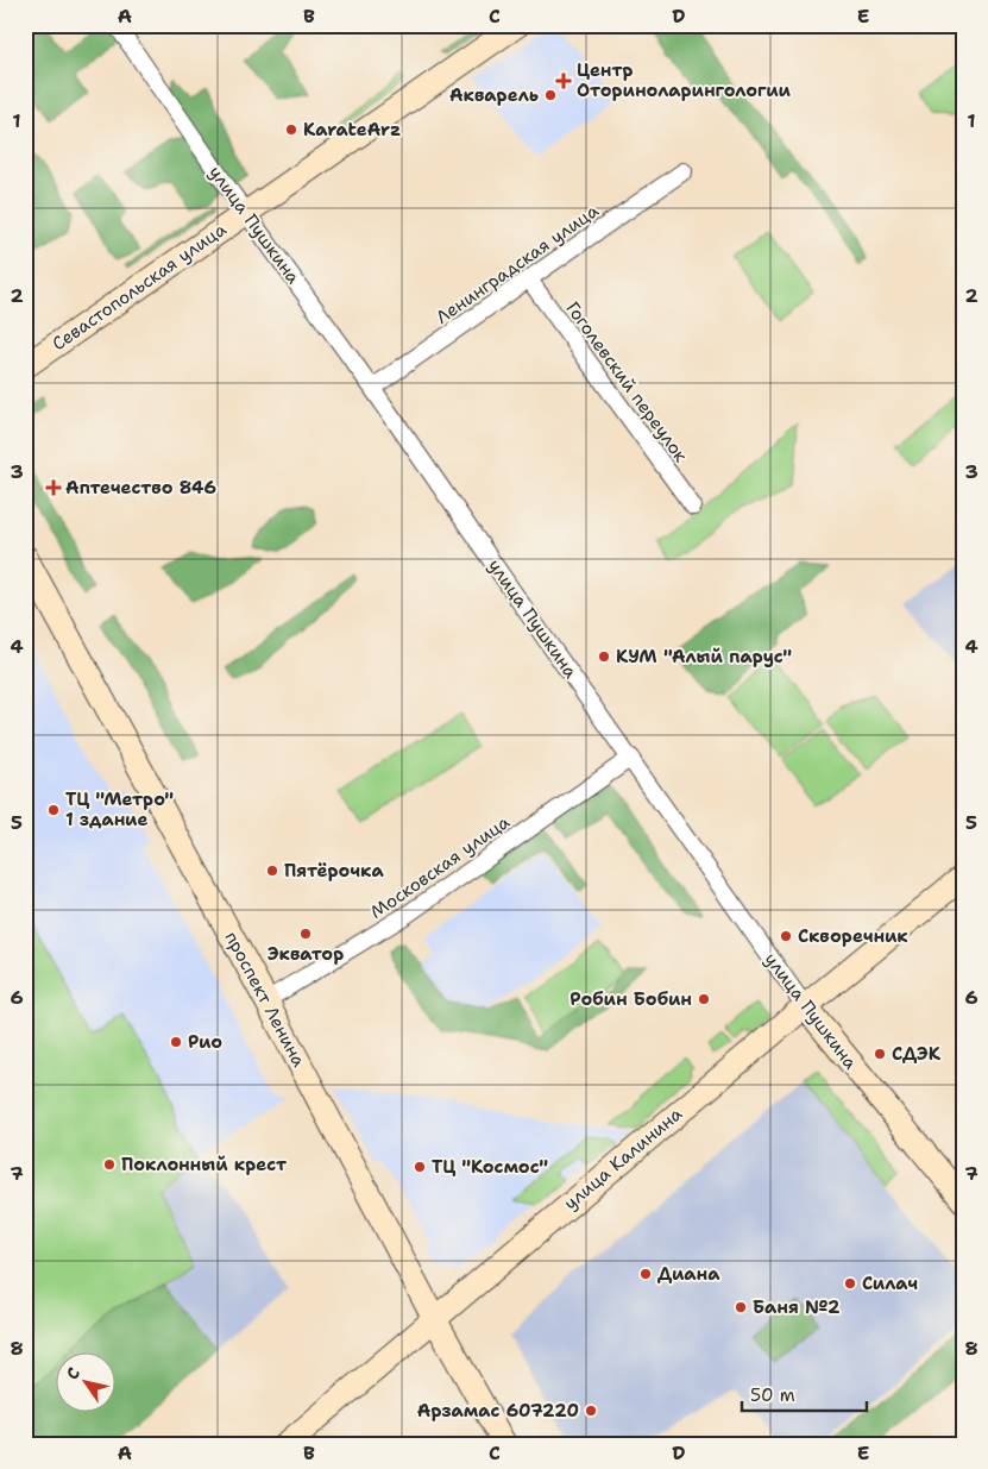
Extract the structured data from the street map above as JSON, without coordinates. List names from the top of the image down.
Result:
{
  "streets": {
    "street": [
      "улица Пушкина",
      "Ленинградская улица",
      "Севастопольская улица",
      "Гоголевский переулок",
      "Московская улица",
      "проспект Ленина",
      "улица Калинина"
    ]
  },
  "crossings": [
    ["улица Пушкина", "Ленинградская улица"],
    ["улица Пушкина", "Севастопольская улица"],
    ["улица Пушкина", "Московская улица"],
    ["улица Пушкина", "улица Калинина"],
    ["Ленинградская улица", "Гоголевский переулок"],
    ["Московская улица", "проспект Ленина"],
    ["проспект Ленина", "улица Калинина"]
  ],
  "places": {
    "health": ["Центр Оториноларингологии", "Аптечество 846"],
    "other": [
      "Акварель",
      "KarateArz",
      "КУМ \"Алый парус\"",
      "ТЦ \"Метро\" 1 здание",
      "Пятёрочка",
      "Экватор",
      "Скворечник",
      "Робин Бобин",
      "Рио",
      "СДЭК",
      "Поклонный крест",
      "ТЦ \"Космос\"",
      "Диана",
      "Силач",
      "Баня №2",
      "Арзамас 607220"
    ]
  },
  "scale_bar": "50 m",
  "north": "top left",
  "grid": {
    "columns": [
      "A",
      "B",
      "C",
      "D",
      "E"
    ],
    "rows": [
      "1",
      "2",
      "3",
      "4",
      "5",
      "6",
      "7",
      "8"
    ]
  }
}
